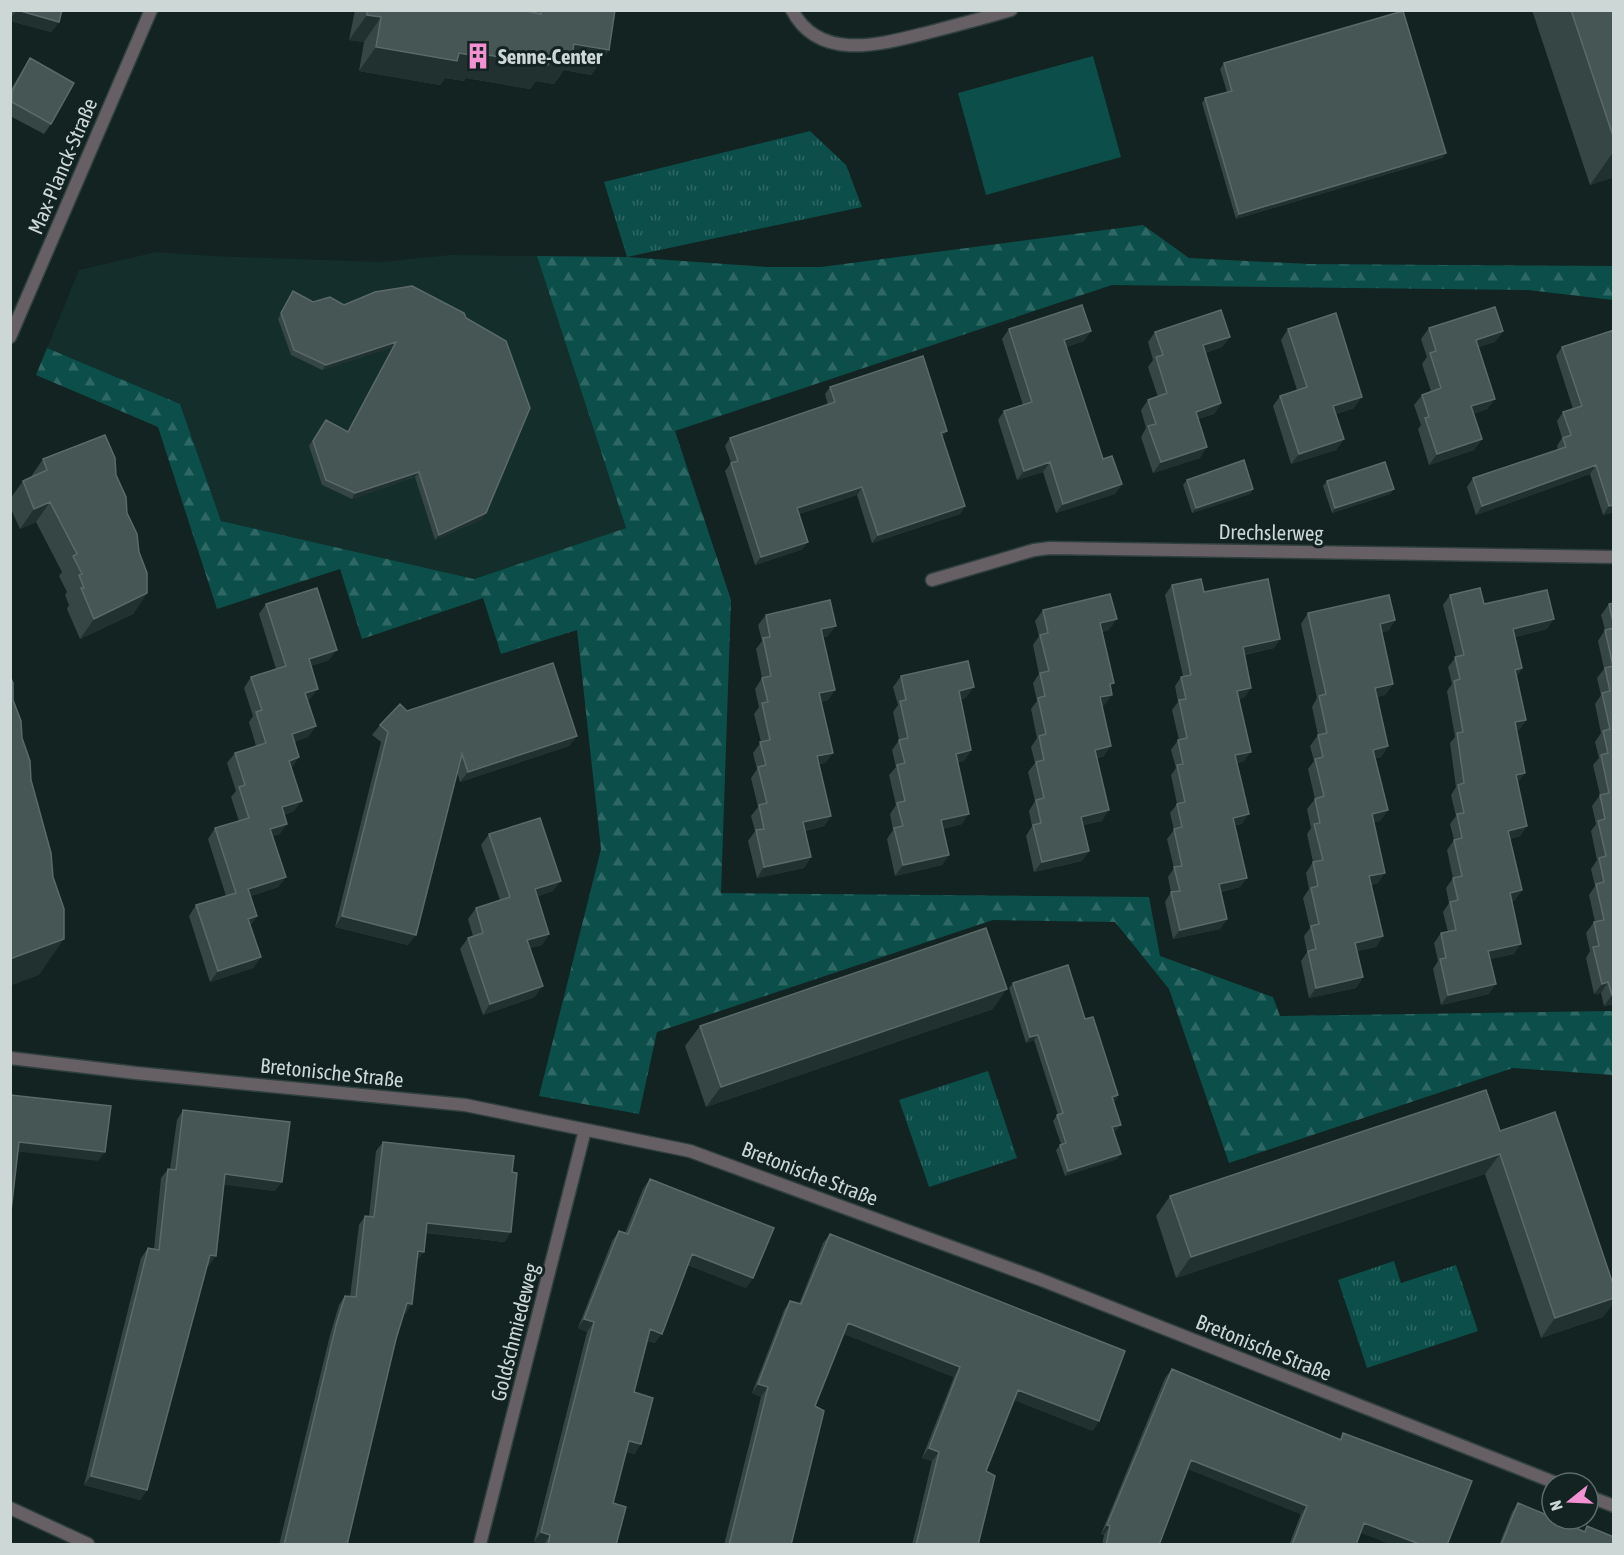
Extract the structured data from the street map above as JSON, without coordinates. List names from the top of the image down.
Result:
{
  "streets": {
    "street": [
      "Max-Planck-Straße",
      "Drechslerweg",
      "Bretonische Straße",
      "Goldschmiedeweg"
    ]
  },
  "crossings": [
    ["Bretonische Straße", "Goldschmiedeweg"]
  ],
  "places": {
    "building": ["Senne-Center"]
  },
  "north": "left"
}
